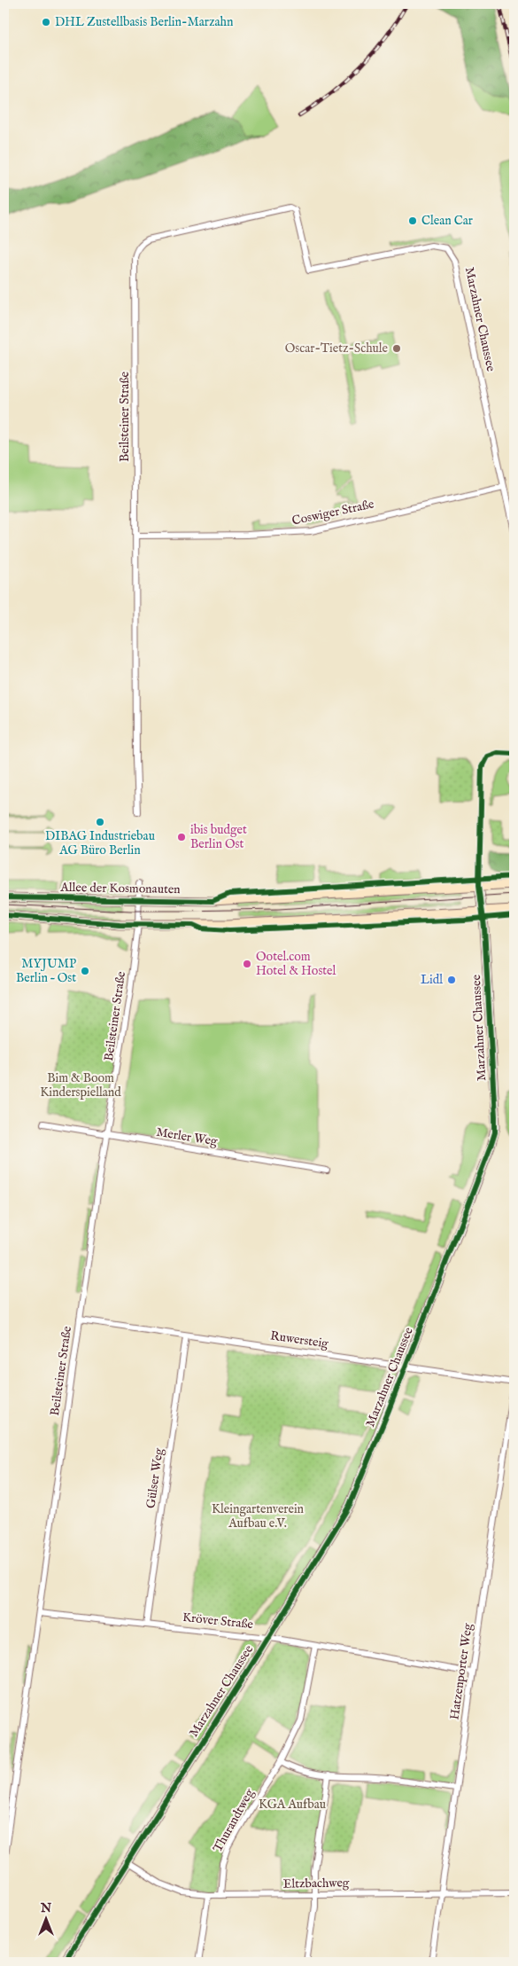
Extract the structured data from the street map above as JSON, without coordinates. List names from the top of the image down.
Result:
{
  "streets": {
    "main road": ["Allee der Kosmonauten"],
    "street": [
      "Marzahner Chaussee",
      "Beilsteiner Straße",
      "Coswiger Straße",
      "Merler Weg",
      "Ruwersteig",
      "Gülser Weg",
      "Kröver Straße",
      "Hatzenporter Weg",
      "Thurandtweg",
      "Eltzbachweg"
    ]
  },
  "crossings": [
    ["Marzahner Chaussee", "Beilsteiner Straße"],
    ["Marzahner Chaussee", "Coswiger Straße"],
    ["Marzahner Chaussee", "Allee der Kosmonauten"],
    ["Marzahner Chaussee", "Ruwersteig"],
    ["Marzahner Chaussee", "Kröver Straße"],
    ["Marzahner Chaussee", "Eltzbachweg"],
    ["Beilsteiner Straße", "Coswiger Straße"],
    ["Beilsteiner Straße", "Allee der Kosmonauten"],
    ["Beilsteiner Straße", "Merler Weg"],
    ["Beilsteiner Straße", "Ruwersteig"],
    ["Beilsteiner Straße", "Kröver Straße"],
    ["Ruwersteig", "Gülser Weg"],
    ["Ruwersteig", "Hatzenporter Weg"],
    ["Gülser Weg", "Kröver Straße"],
    ["Kröver Straße", "Hatzenporter Weg"],
    ["Kröver Straße", "Thurandtweg"],
    ["Hatzenporter Weg", "Eltzbachweg"],
    ["Thurandtweg", "Eltzbachweg"]
  ],
  "parks": ["Bim & Boom Kinderspielland", "Kleingartenverein Aufbau e.V.", "KGA Aufbau"],
  "places": [
    "DHL Zustellbasis Berlin-Marzahn",
    "Clean Car",
    "Oscar-Tietz-Schule",
    "DIBAG Industriebau AG Büro Berlin",
    "ibis budget Berlin Ost",
    "Ootel.com Hotel & Hostel",
    "MYJUMP Berlin – Ost",
    "Lidl"
  ],
  "north": "top"
}
